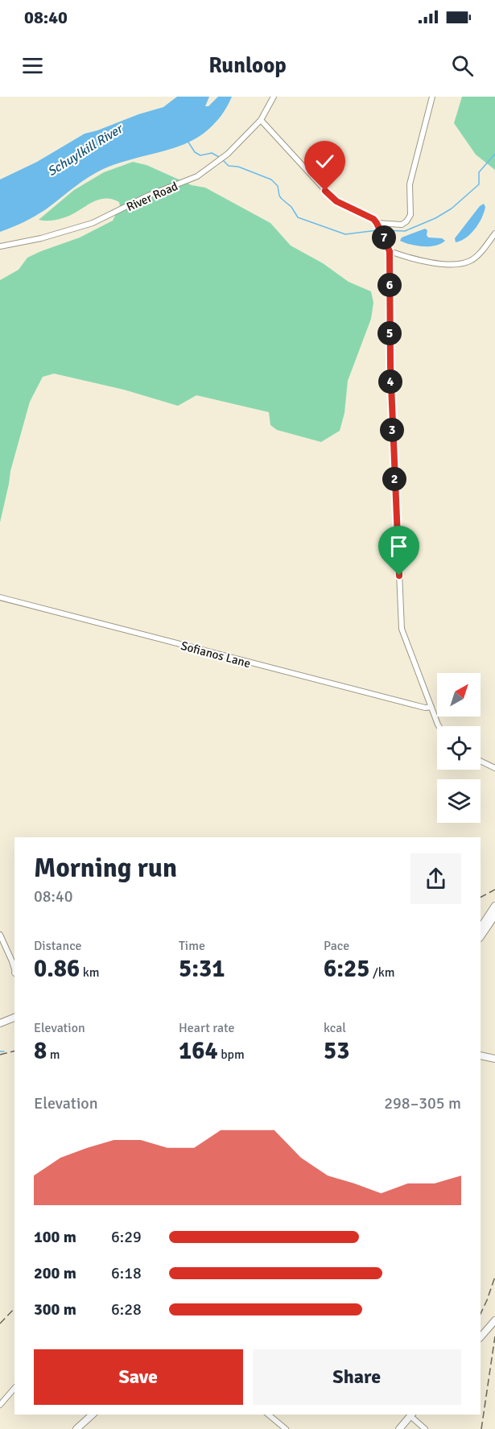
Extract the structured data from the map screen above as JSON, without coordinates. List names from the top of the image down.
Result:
{
  "streets": {
    "street": ["River Road", "Sofianos Lane"]
  },
  "water": ["Schuylkill River"],
  "north": "top right",
  "page": {
    "status": "08:40",
    "header": "Runloop",
    "pins": [
      "7",
      "6",
      "5",
      "4",
      "3",
      "2"
    ],
    "heading": ["Morning run", "08:40"],
    "stats": [
      ["Distance", "0.86 km"],
      ["Time", "5:31"],
      ["Pace", "6:25 /km"],
      ["Elevation", "8 m"],
      ["Heart rate", "164 bpm"],
      ["kcal", "53"]
    ],
    "chart": ["Elevation", "298–305 m"],
    "list": [
      {
        "name": "100 m",
        "note": "6:29"
      },
      {
        "name": "200 m",
        "note": "6:18"
      },
      {
        "name": "300 m",
        "note": "6:28"
      }
    ],
    "buttons": ["Save", "Share"]
  }
}
